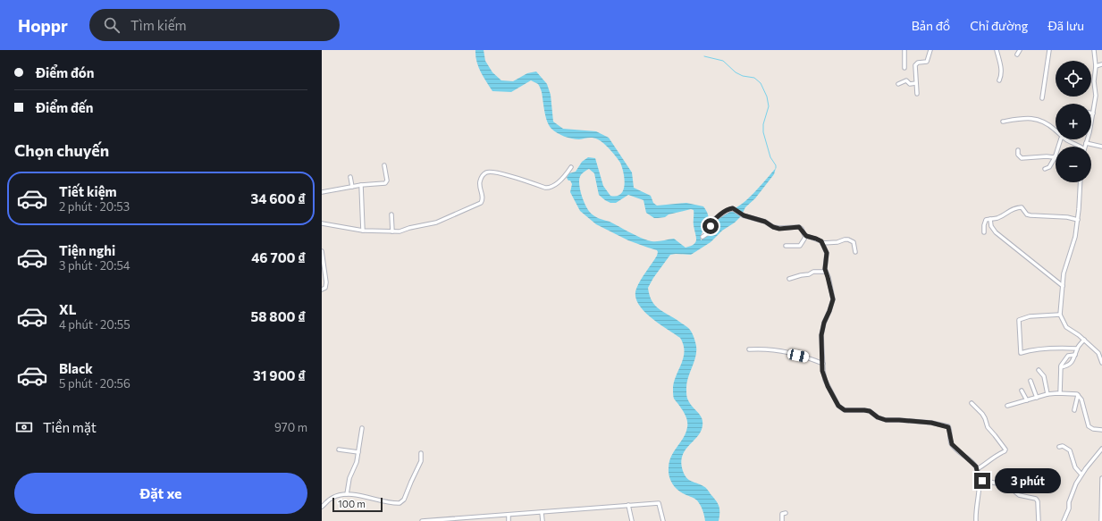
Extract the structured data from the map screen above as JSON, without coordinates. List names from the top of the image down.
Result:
{
  "scale_bar": "100 m",
  "page": {
    "header": "Hoppr",
    "search": "Tìm kiếm",
    "nav": ["Bản đồ", "Chỉ đường", "Đã lưu"],
    "banner": ["Điểm đón", "Điểm đến"],
    "map_buttons": ["+", "−"],
    "heading": "Chọn chuyến",
    "list": [
      {
        "name": "Tiết kiệm",
        "note": "2 phút · 20:53",
        "value": "34 600 ₫"
      },
      {
        "name": "Tiện nghi",
        "note": "3 phút · 20:54",
        "value": "46 700 ₫"
      },
      {
        "name": "XL",
        "note": "4 phút · 20:55",
        "value": "58 800 ₫"
      },
      {
        "name": "Black",
        "note": "5 phút · 20:56",
        "value": "31 900 ₫"
      }
    ],
    "pay": ["Tiền mặt", "970 m"],
    "buttons": "Đặt xe",
    "bubble": "3 phút",
    "scale": "100 m"
  }
}
